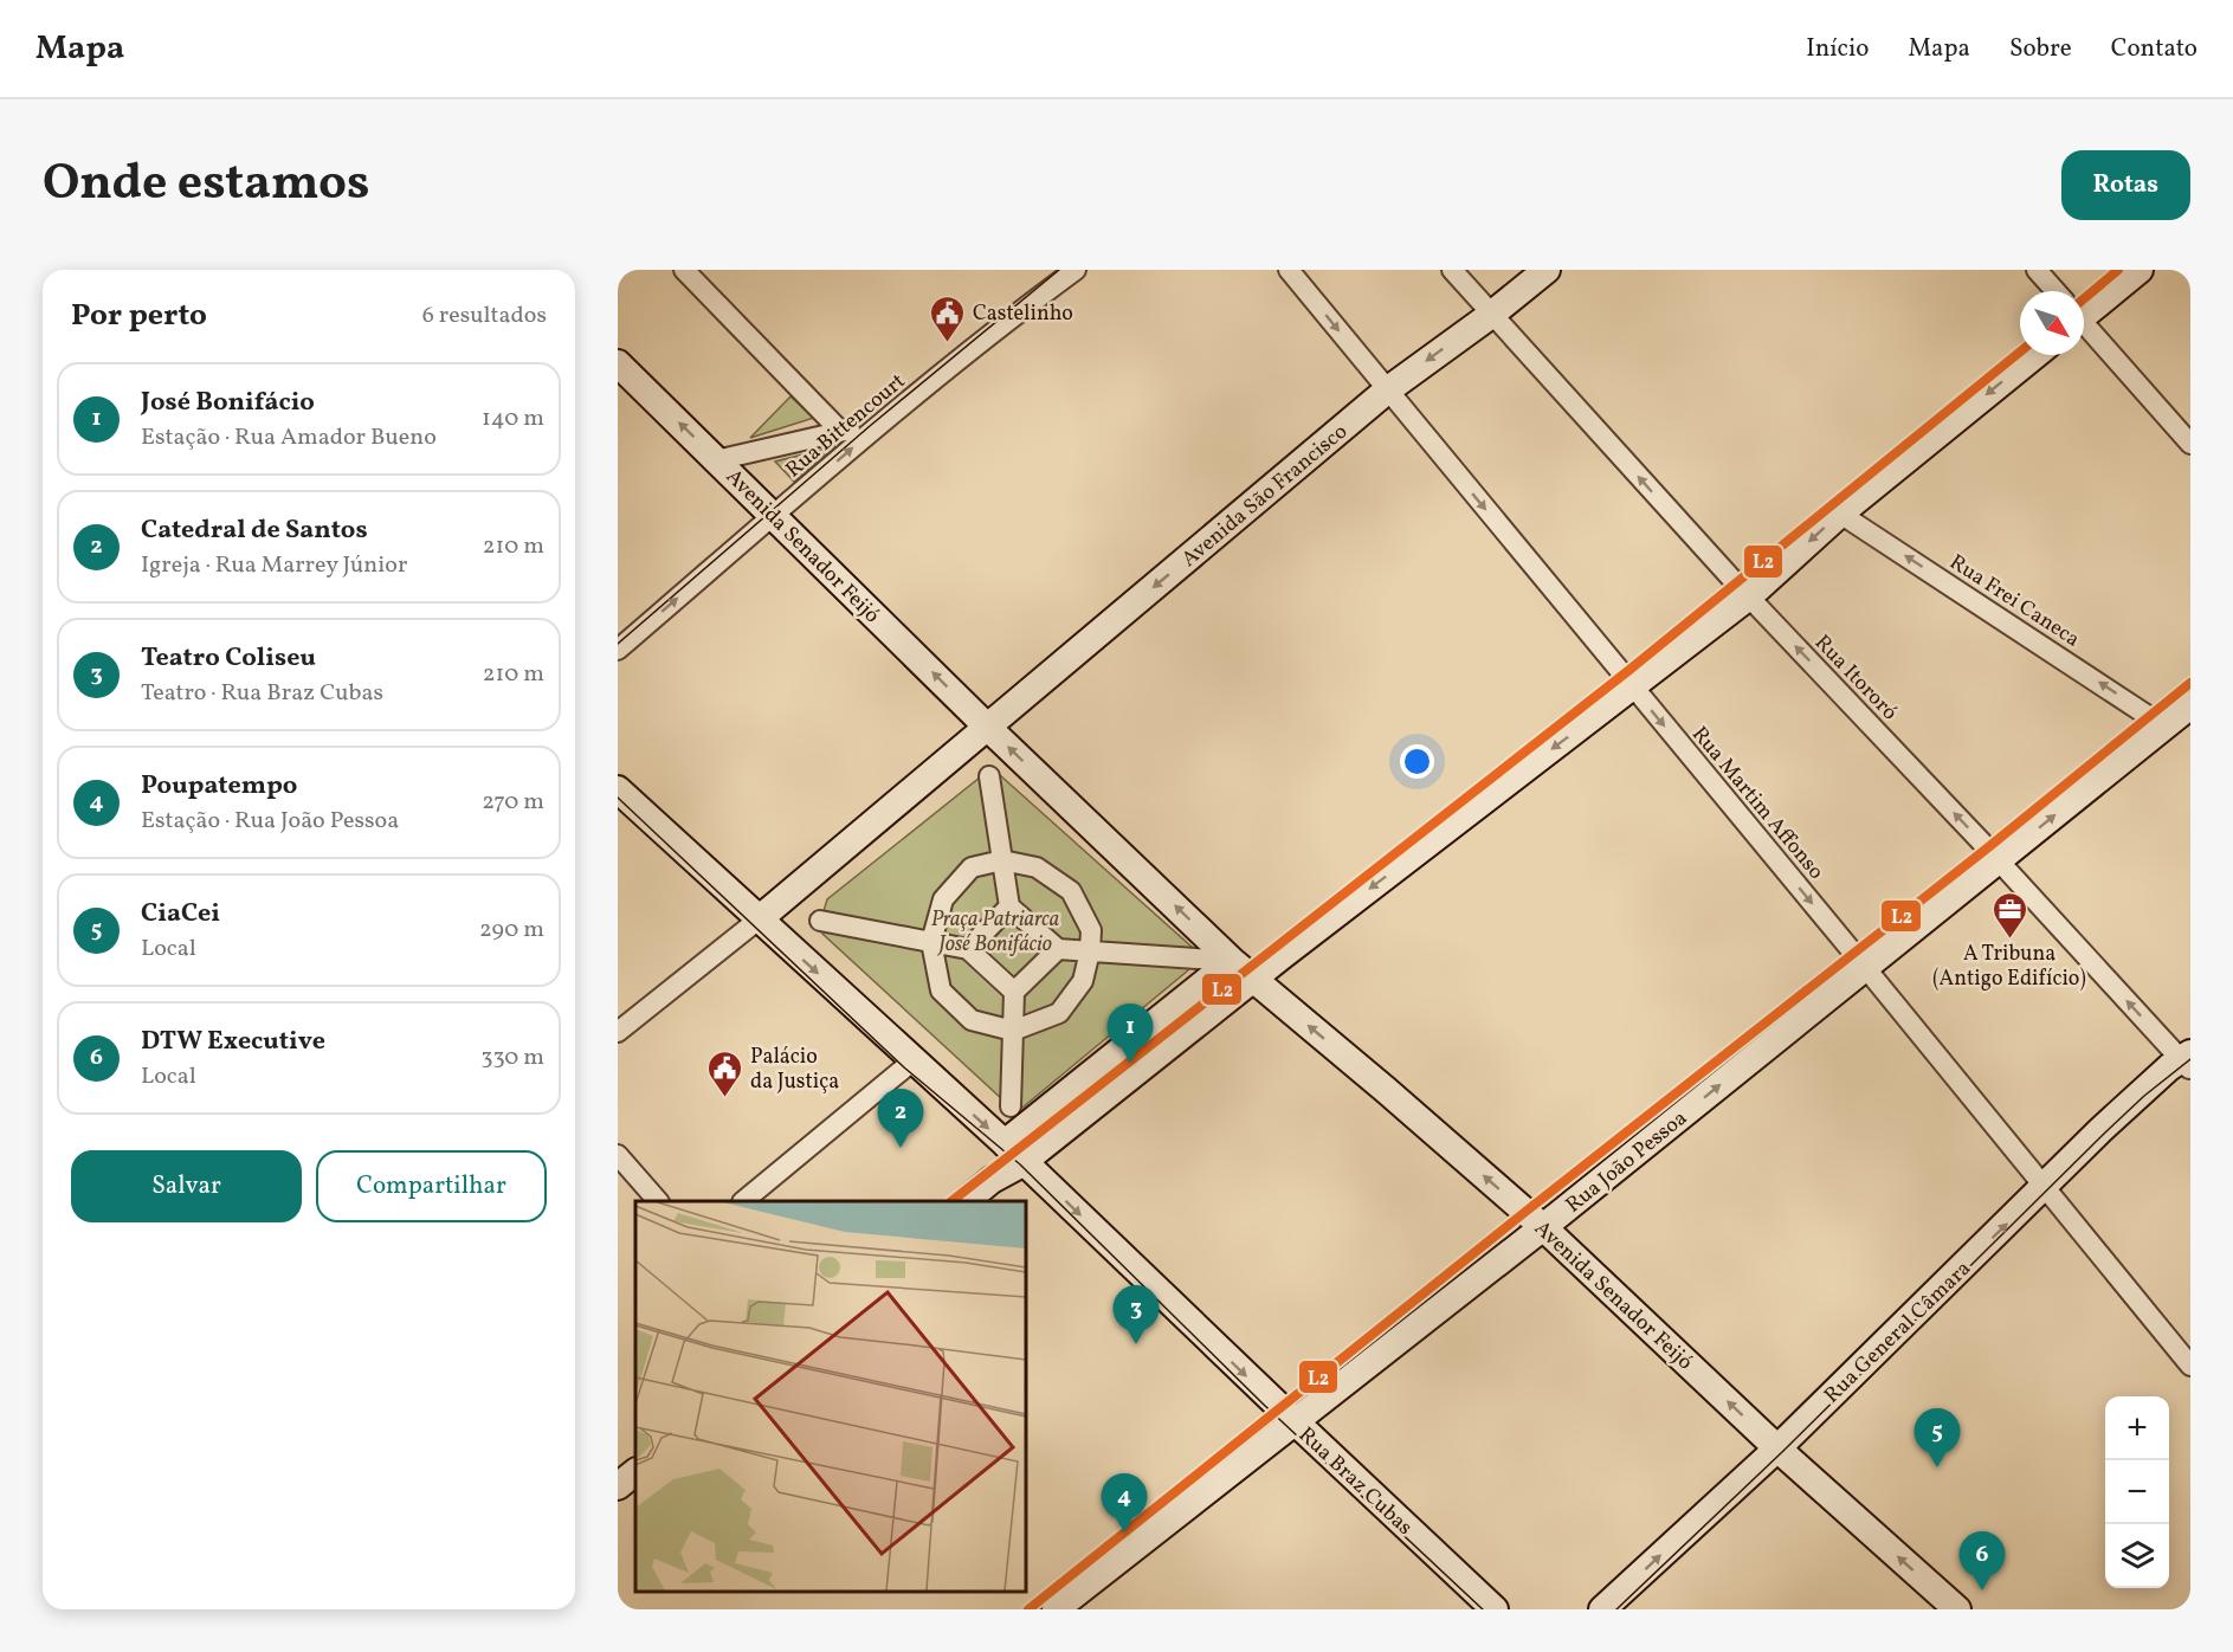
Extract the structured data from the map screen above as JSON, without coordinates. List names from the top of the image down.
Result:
{
  "streets": {
    "street": [
      "Rua Bittencourt",
      "Avenida São Francisco",
      "Avenida Senador Feijó",
      "Rua Frei Caneca",
      "Rua Itororó",
      "Rua Martim Affonso",
      "Rua João Pessoa",
      "Rua General Câmara",
      "Rua Braz Cubas"
    ]
  },
  "crossings": [
    ["Rua Bittencourt", "Avenida Senador Feijó"],
    ["Avenida São Francisco", "Avenida Senador Feijó"],
    ["Avenida São Francisco", "Rua Itororó"],
    ["Avenida São Francisco", "Rua Martim Affonso"],
    ["Avenida Senador Feijó", "Rua João Pessoa"],
    ["Avenida Senador Feijó", "Rua General Câmara"],
    ["Rua Frei Caneca", "Rua João Pessoa"],
    ["Rua Itororó", "Rua João Pessoa"],
    ["Rua Itororó", "Rua General Câmara"],
    ["Rua Martim Affonso", "Rua João Pessoa"],
    ["Rua Martim Affonso", "Rua General Câmara"],
    ["Rua João Pessoa", "Rua Braz Cubas"]
  ],
  "one_way": [
    "Rua Bittencourt",
    "Avenida São Francisco",
    "Avenida Senador Feijó",
    "Rua Frei Caneca",
    "Rua Itororó",
    "Rua Martim Affonso",
    "Rua João Pessoa",
    "Rua General Câmara",
    "Rua Braz Cubas"
  ],
  "parks": ["Praça Patriarca José Bonifácio"],
  "places": {
    "public building": ["Castelinho", "Palácio da Justiça"],
    "office": ["A Tribuna (Antigo Edifício)"]
  },
  "lines": ["transit line L2"],
  "north": "bottom right",
  "page": {
    "header": "Mapa",
    "nav": [
      "Início",
      "Mapa",
      "Sobre",
      "Contato"
    ],
    "title": "Onde estamos",
    "buttons": [
      "Rotas",
      ["Salvar", "Compartilhar"]
    ],
    "heading": ["Por perto", "6 resultados"],
    "list": [
      {
        "mark": "1",
        "name": "José Bonifácio",
        "note": "Estação · Rua Amador Bueno",
        "value": "140 m"
      },
      {
        "mark": "2",
        "name": "Catedral de Santos",
        "note": "Igreja · Rua Marrey Júnior",
        "value": "210 m"
      },
      {
        "mark": "3",
        "name": "Teatro Coliseu",
        "note": "Teatro · Rua Braz Cubas",
        "value": "210 m"
      },
      {
        "mark": "4",
        "name": "Poupatempo",
        "note": "Estação · Rua João Pessoa",
        "value": "270 m"
      },
      {
        "mark": "5",
        "name": "CiaCei",
        "note": "Local",
        "value": "290 m"
      },
      {
        "mark": "6",
        "name": "DTW Executive",
        "note": "Local",
        "value": "330 m"
      }
    ],
    "pins": [
      "1",
      "2",
      "3",
      "5",
      "4",
      "6"
    ],
    "map_buttons": ["+", "−"]
  }
}
